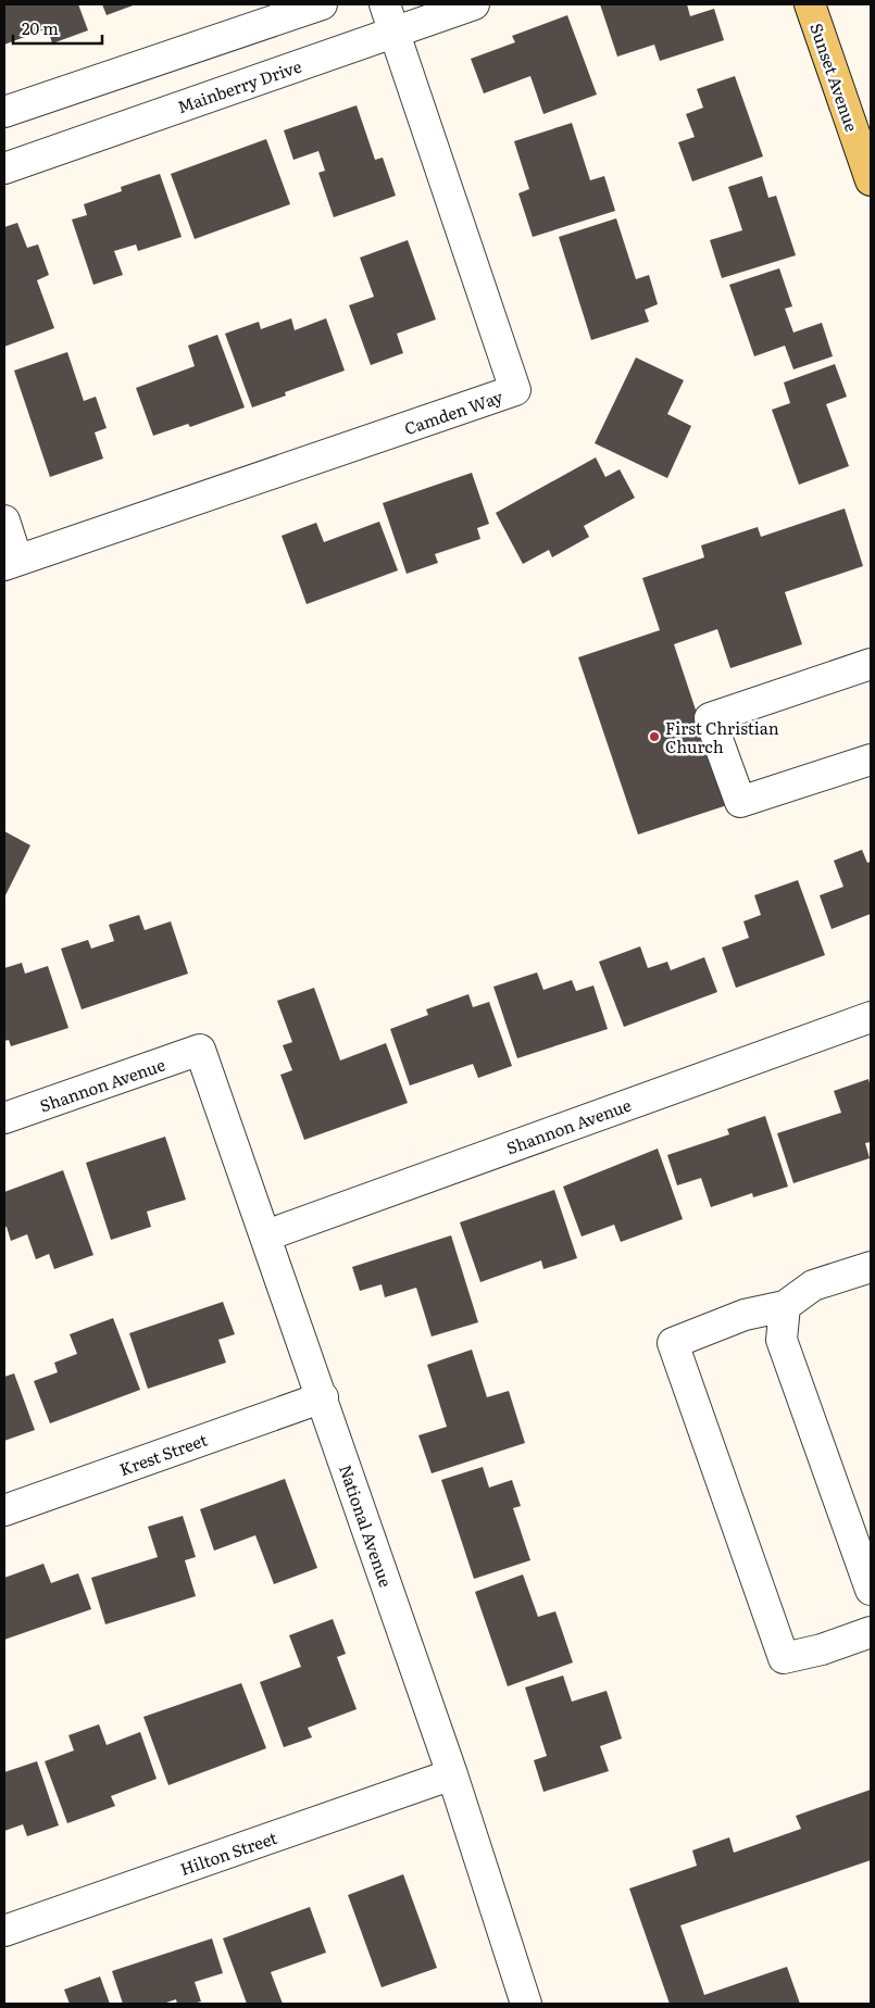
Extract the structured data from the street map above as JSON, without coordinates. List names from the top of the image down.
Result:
{
  "streets": {
    "main road": ["Sunset Avenue"],
    "street": [
      "Mainberry Drive",
      "Camden Way",
      "Shannon Avenue",
      "Krest Street",
      "National Avenue",
      "Hilton Street"
    ]
  },
  "crossings": [
    ["Mainberry Drive", "Camden Way"],
    ["Shannon Avenue", "National Avenue"],
    ["Krest Street", "National Avenue"],
    ["National Avenue", "Hilton Street"]
  ],
  "places": ["First Christian Church"],
  "scale_bar": "20 m"
}
